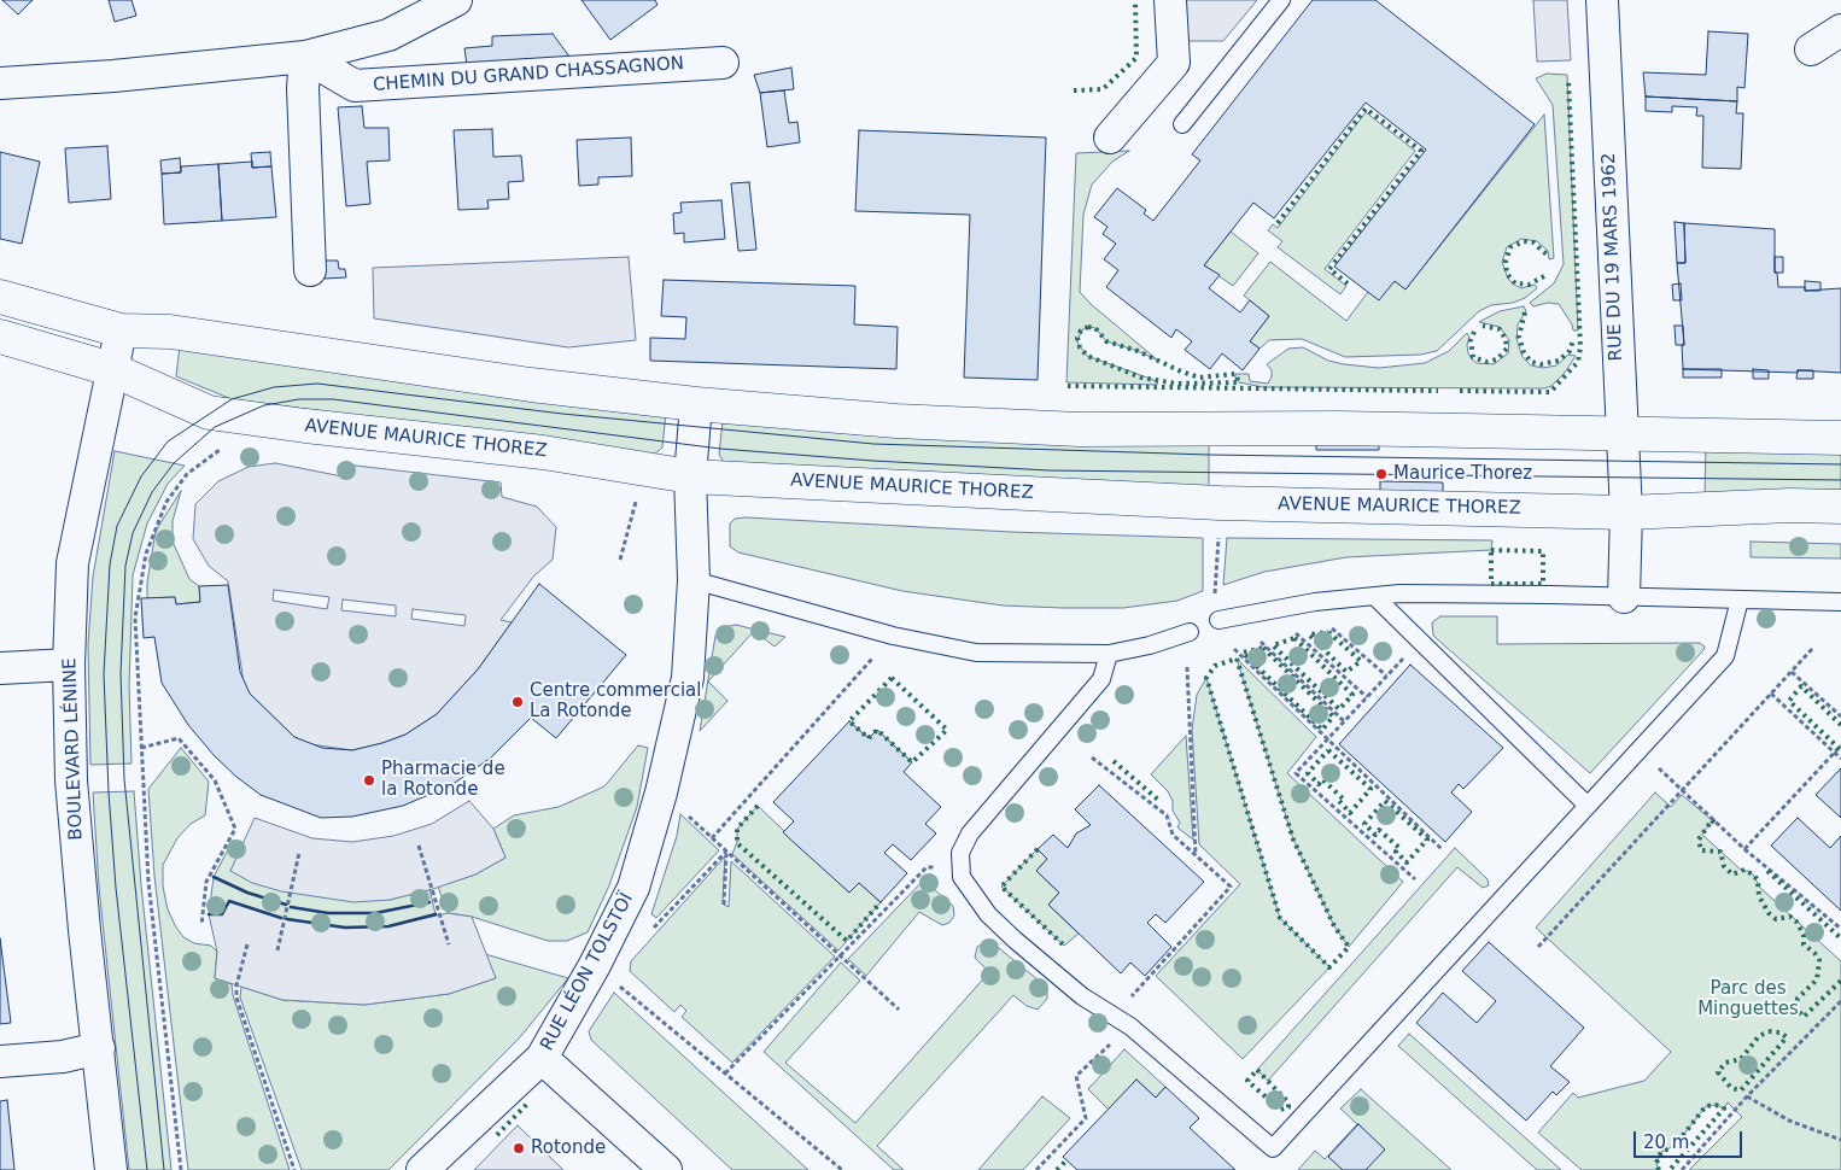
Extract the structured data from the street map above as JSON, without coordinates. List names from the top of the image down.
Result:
{
  "streets": {
    "street": [
      "CHEMIN DU GRAND CHASSAGNON",
      "RUE DU 19 MARS 1962",
      "AVENUE MAURICE THOREZ",
      "BOULEVARD LÉNINE",
      "RUE LÉON TOLSTOÏ"
    ]
  },
  "crossings": [
    ["RUE DU 19 MARS 1962", "AVENUE MAURICE THOREZ"],
    ["AVENUE MAURICE THOREZ", "BOULEVARD LÉNINE"],
    ["AVENUE MAURICE THOREZ", "RUE LÉON TOLSTOÏ"]
  ],
  "parks": ["Parc des Minguettes"],
  "places": [
    "Maurice Thorez",
    "Centre commercial La Rotonde",
    "Pharmacie de la Rotonde",
    "Rotonde"
  ],
  "scale_bar": "20 m"
}
